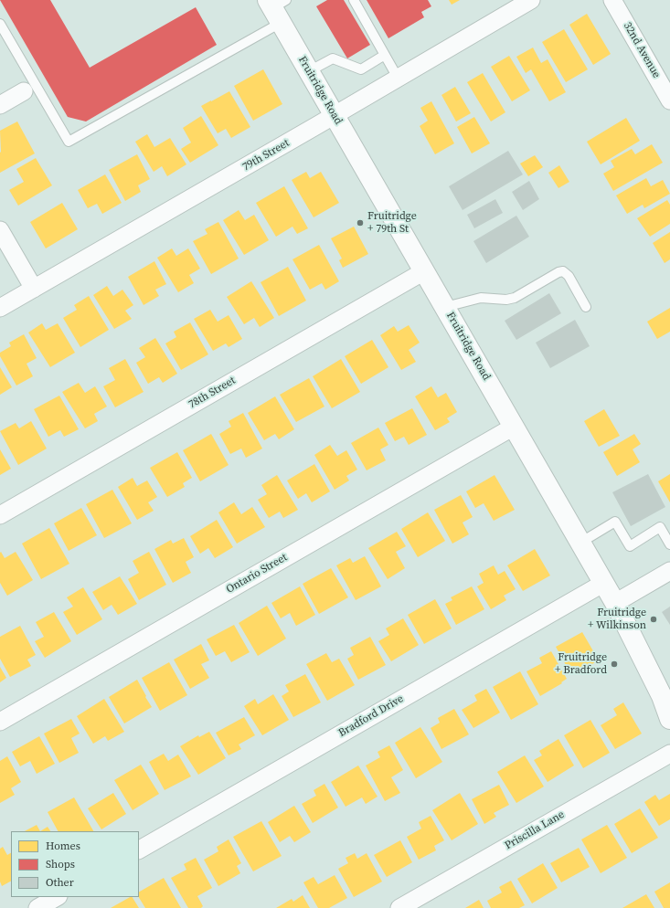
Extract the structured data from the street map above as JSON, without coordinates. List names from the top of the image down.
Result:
{
  "streets": {
    "main road": ["Fruitridge Road"],
    "street": [
      "32nd Avenue",
      "79th Street",
      "78th Street",
      "Ontario Street",
      "Bradford Drive",
      "Priscilla Lane"
    ]
  },
  "crossings": [
    ["Fruitridge Road", "79th Street"],
    ["Fruitridge Road", "78th Street"],
    ["Fruitridge Road", "Ontario Street"],
    ["Fruitridge Road", "Bradford Drive"]
  ],
  "places": ["Fruitridge + 79th St", "Fruitridge + Wilkinson", "Fruitridge + Bradford"],
  "legend": ["Homes", "Shops", "Other"]
}
